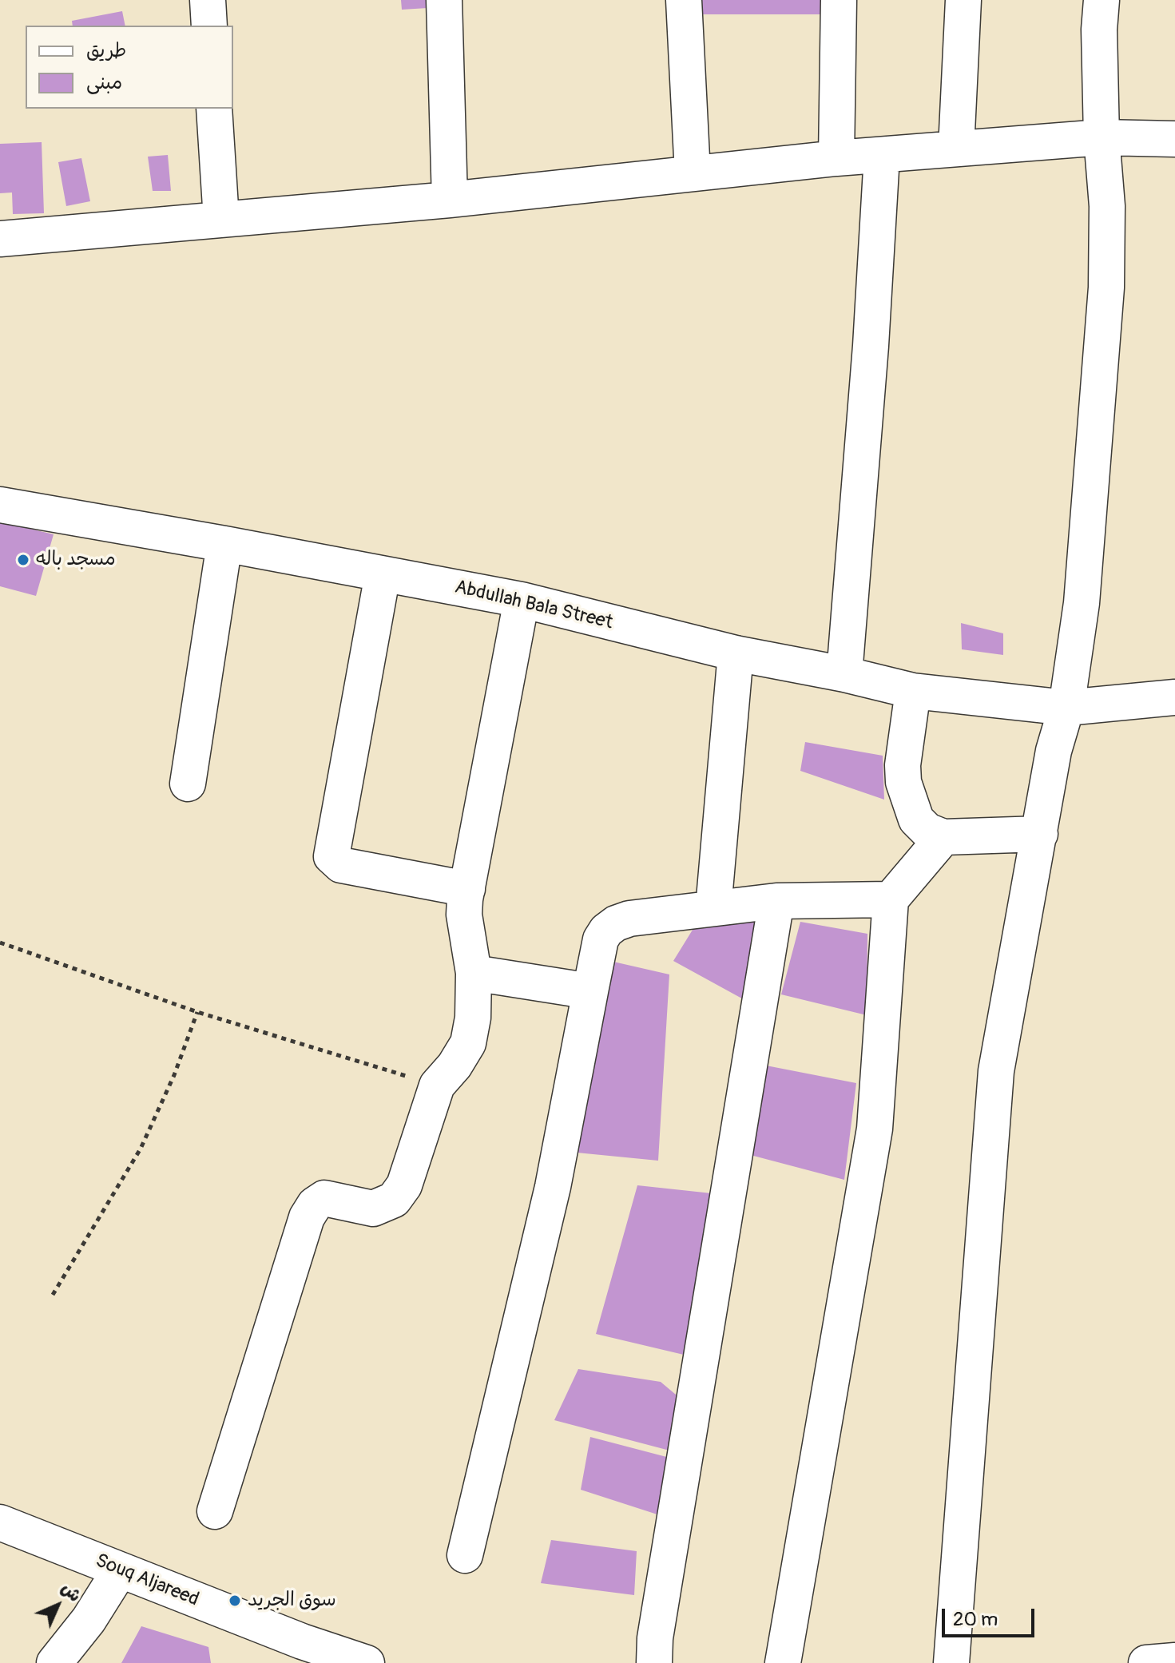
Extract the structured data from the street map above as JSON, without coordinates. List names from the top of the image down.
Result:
{
  "streets": {
    "street": ["Abdullah Bala Street", "Souq Aljareed"]
  },
  "places": ["مسجد باله", "سوق الجريد"],
  "legend": ["طريق", "مبنى"],
  "scale_bar": "20 m",
  "north": "top right"
}
